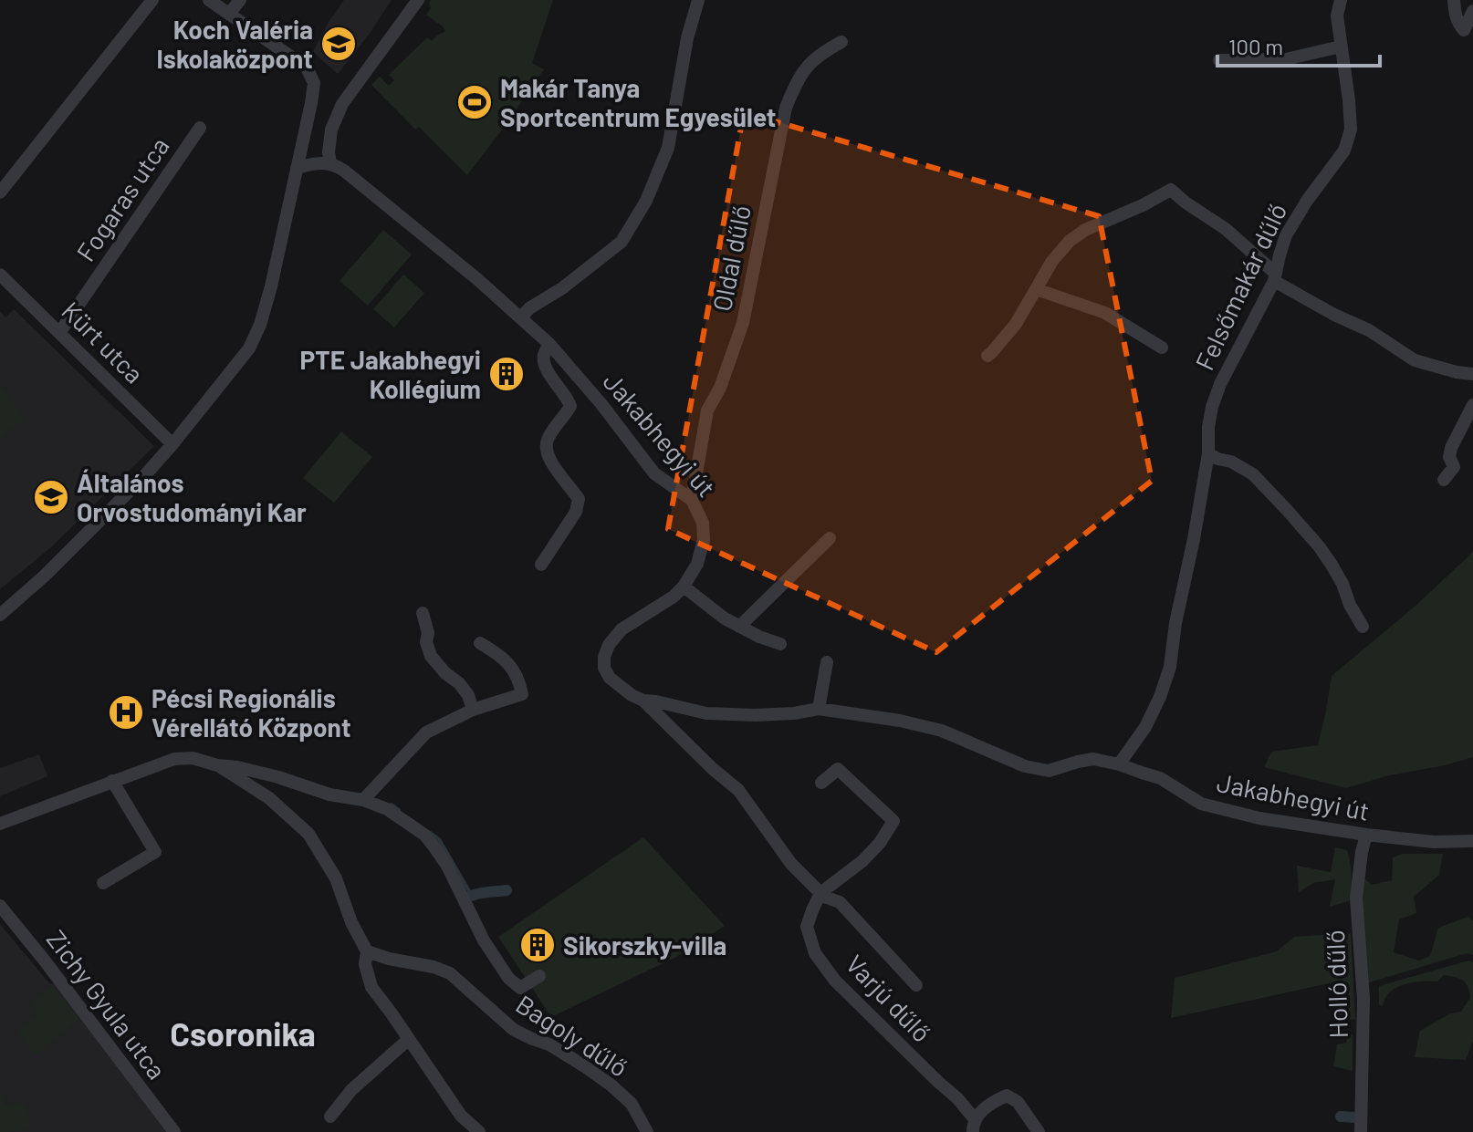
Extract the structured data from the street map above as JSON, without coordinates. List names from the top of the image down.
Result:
{
  "streets": {
    "street": [
      "Fogaras utca",
      "Oldal dűlő",
      "Felsőmakár dűlő",
      "Kürt utca",
      "Jakabhegyi út",
      "Holló dűlő",
      "Varjú dűlő",
      "Zichy Gyula utca",
      "Bagoly dűlő"
    ]
  },
  "crossings": [
    ["Fogaras utca", "Kürt utca"],
    ["Oldal dűlő", "Jakabhegyi út"],
    ["Felsőmakár dűlő", "Jakabhegyi út"],
    ["Jakabhegyi út", "Holló dűlő"],
    ["Jakabhegyi út", "Varjú dűlő"]
  ],
  "districts": ["Csoronika"],
  "places": {
    "school or university": ["Koch Valéria Iskolaközpont", "Általános Orvostudományi Kar"],
    "sports": ["Makár Tanya Sportcentrum Egyesület"],
    "building": ["PTE Jakabhegyi Kollégium", "Sikorszky-villa"],
    "hospital": ["Pécsi Regionális Vérellátó Központ"]
  },
  "scale_bar": "100 m"
}
